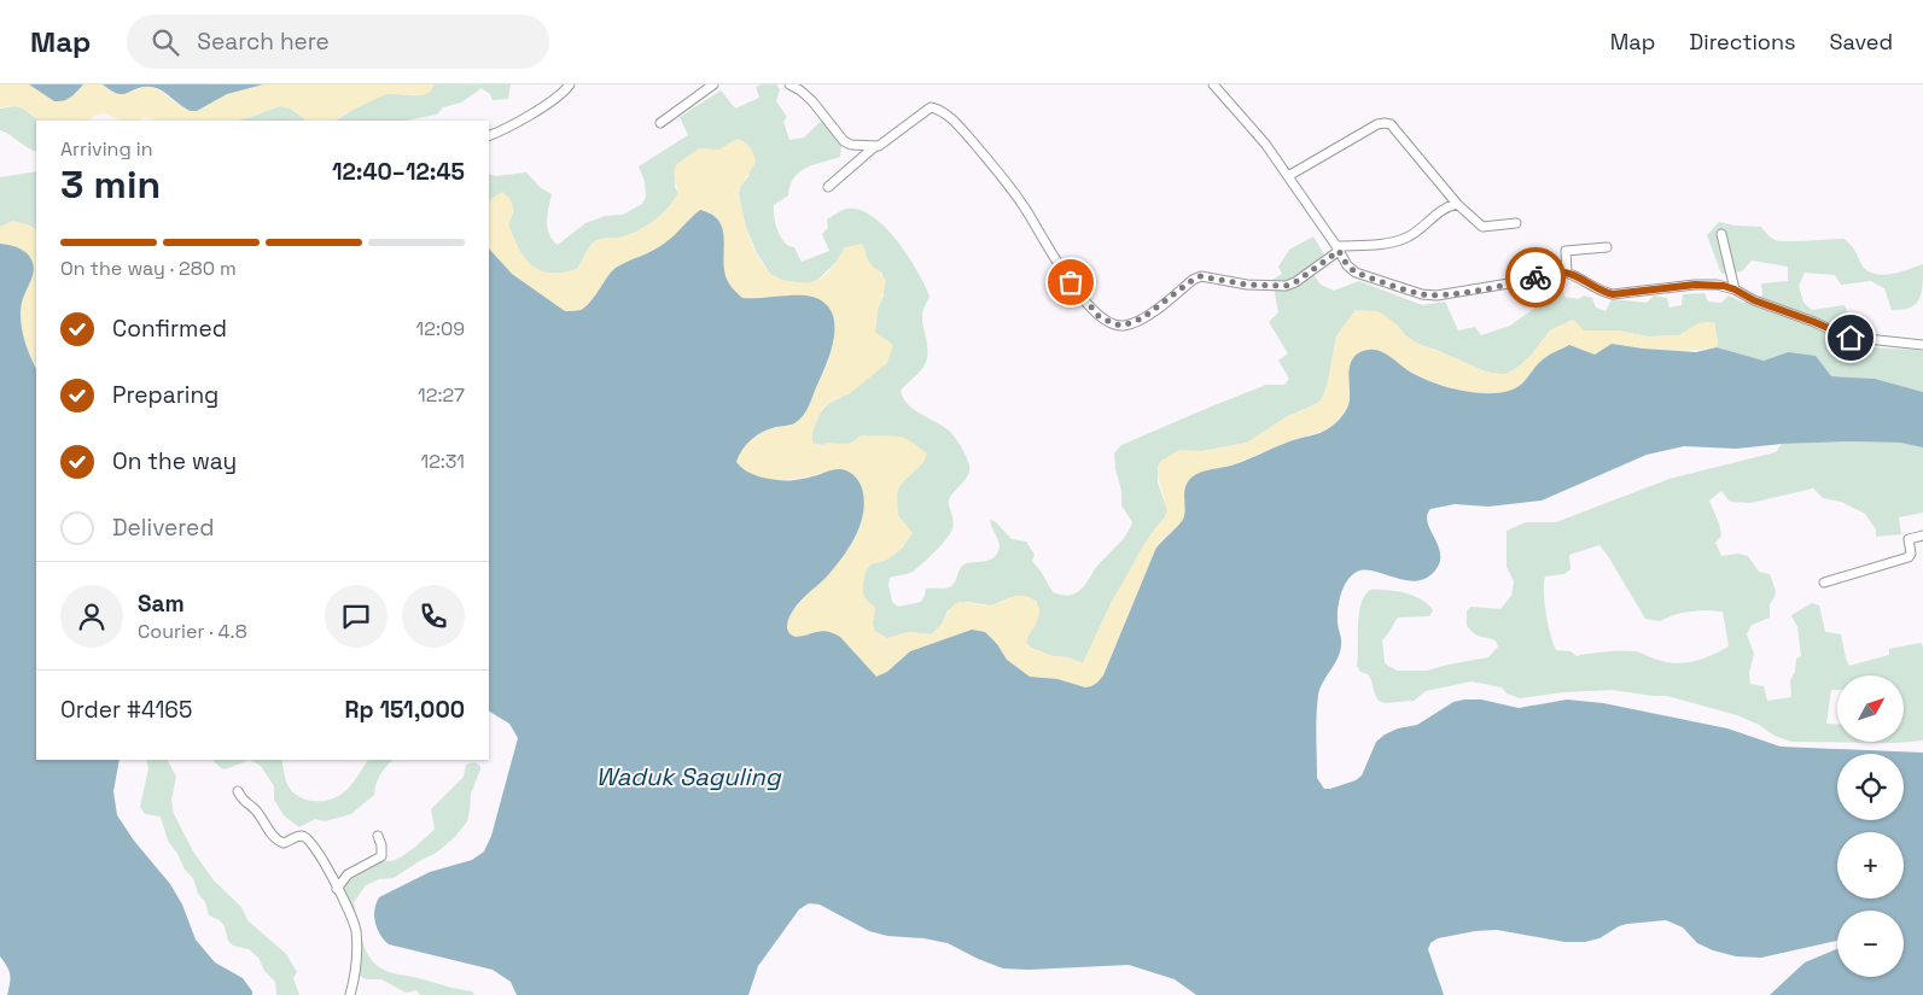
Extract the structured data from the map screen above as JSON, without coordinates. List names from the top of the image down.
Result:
{
  "water": ["Waduk Saguling"],
  "north": "top right",
  "page": {
    "header": "Map",
    "search": "Search here",
    "nav": ["Map", "Directions", "Saved"],
    "heading": ["3 min", "Arriving in", "12:40–12:45"],
    "panel": [
      "Sam",
      "Courier · 4.8",
      "Order #4165",
      "Rp 151,000"
    ],
    "bar": "On the way · 280 m",
    "list": [
      ["Confirmed", "12:09"],
      ["Preparing", "12:27"],
      ["On the way", "12:31"],
      "Delivered"
    ],
    "map_buttons": ["+", "−"]
  }
}
